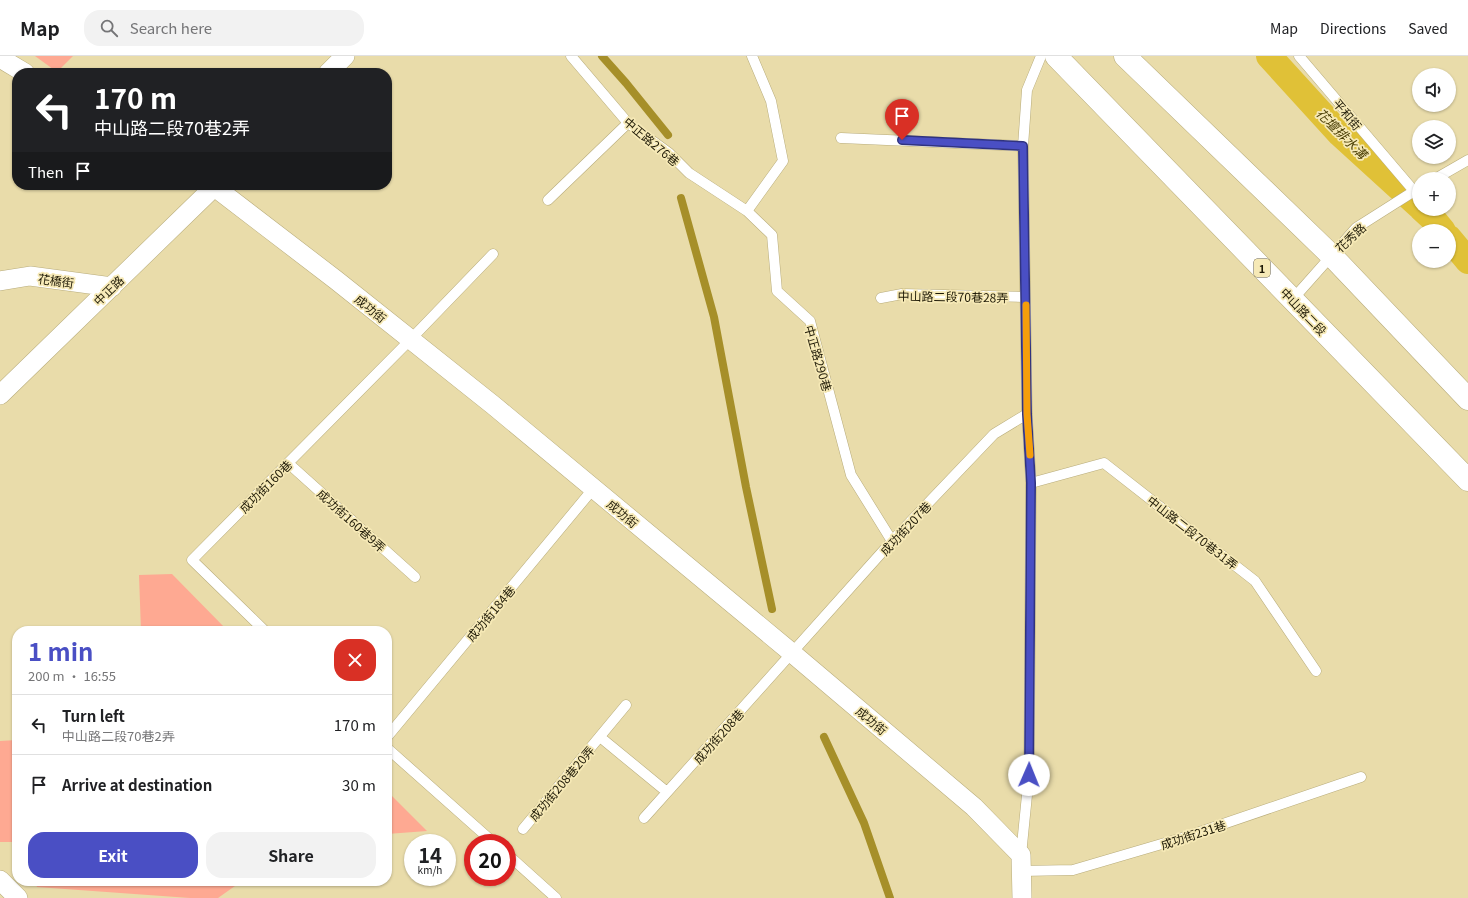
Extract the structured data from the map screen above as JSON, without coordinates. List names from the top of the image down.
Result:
{
  "streets": {
    "main road": ["1", "中山路二段"],
    "street": ["花橋街", "中正路", "成功街"],
    "lane": [
      "平和街",
      "中正路276巷",
      "花秀路",
      "中山路二段70巷28弄",
      "中正路290巷",
      "成功街160巷",
      "成功街160巷9弄",
      "成功街207巷",
      "中山路二段70巷31弄",
      "成功街184巷",
      "成功街208巷",
      "成功街208巷20弄",
      "成功街231巷"
    ]
  },
  "crossings": [
    ["中正路276巷", "中正路290巷"],
    ["花秀路", "中山路二段"],
    ["花橋街", "中正路"],
    ["成功街", "成功街160巷"],
    ["成功街", "成功街207巷"],
    ["成功街", "成功街184巷"],
    ["成功街", "成功街208巷"],
    ["成功街", "成功街231巷"],
    ["中正路290巷", "成功街207巷"],
    ["成功街160巷", "成功街160巷9弄"],
    ["成功街207巷", "成功街208巷"],
    ["成功街208巷", "成功街208巷20弄"]
  ],
  "water": ["花壇排水溝"],
  "page": {
    "header": "Map",
    "search": "Search here",
    "nav": ["Map", "Directions", "Saved"],
    "map_buttons": ["+", "−"],
    "turn": ["170 m", "中山路二段70巷2弄"],
    "then": "Then",
    "heading": ["1 min", "200 m · 16:55"],
    "list": [
      {
        "name": "Turn left",
        "note": "中山路二段70巷2弄",
        "value": "170 m"
      },
      {
        "name": "Arrive at destination",
        "value": "30 m"
      }
    ],
    "buttons": ["Exit", "Share"],
    "speed": "14 km/h",
    "limit": "20"
  }
}
